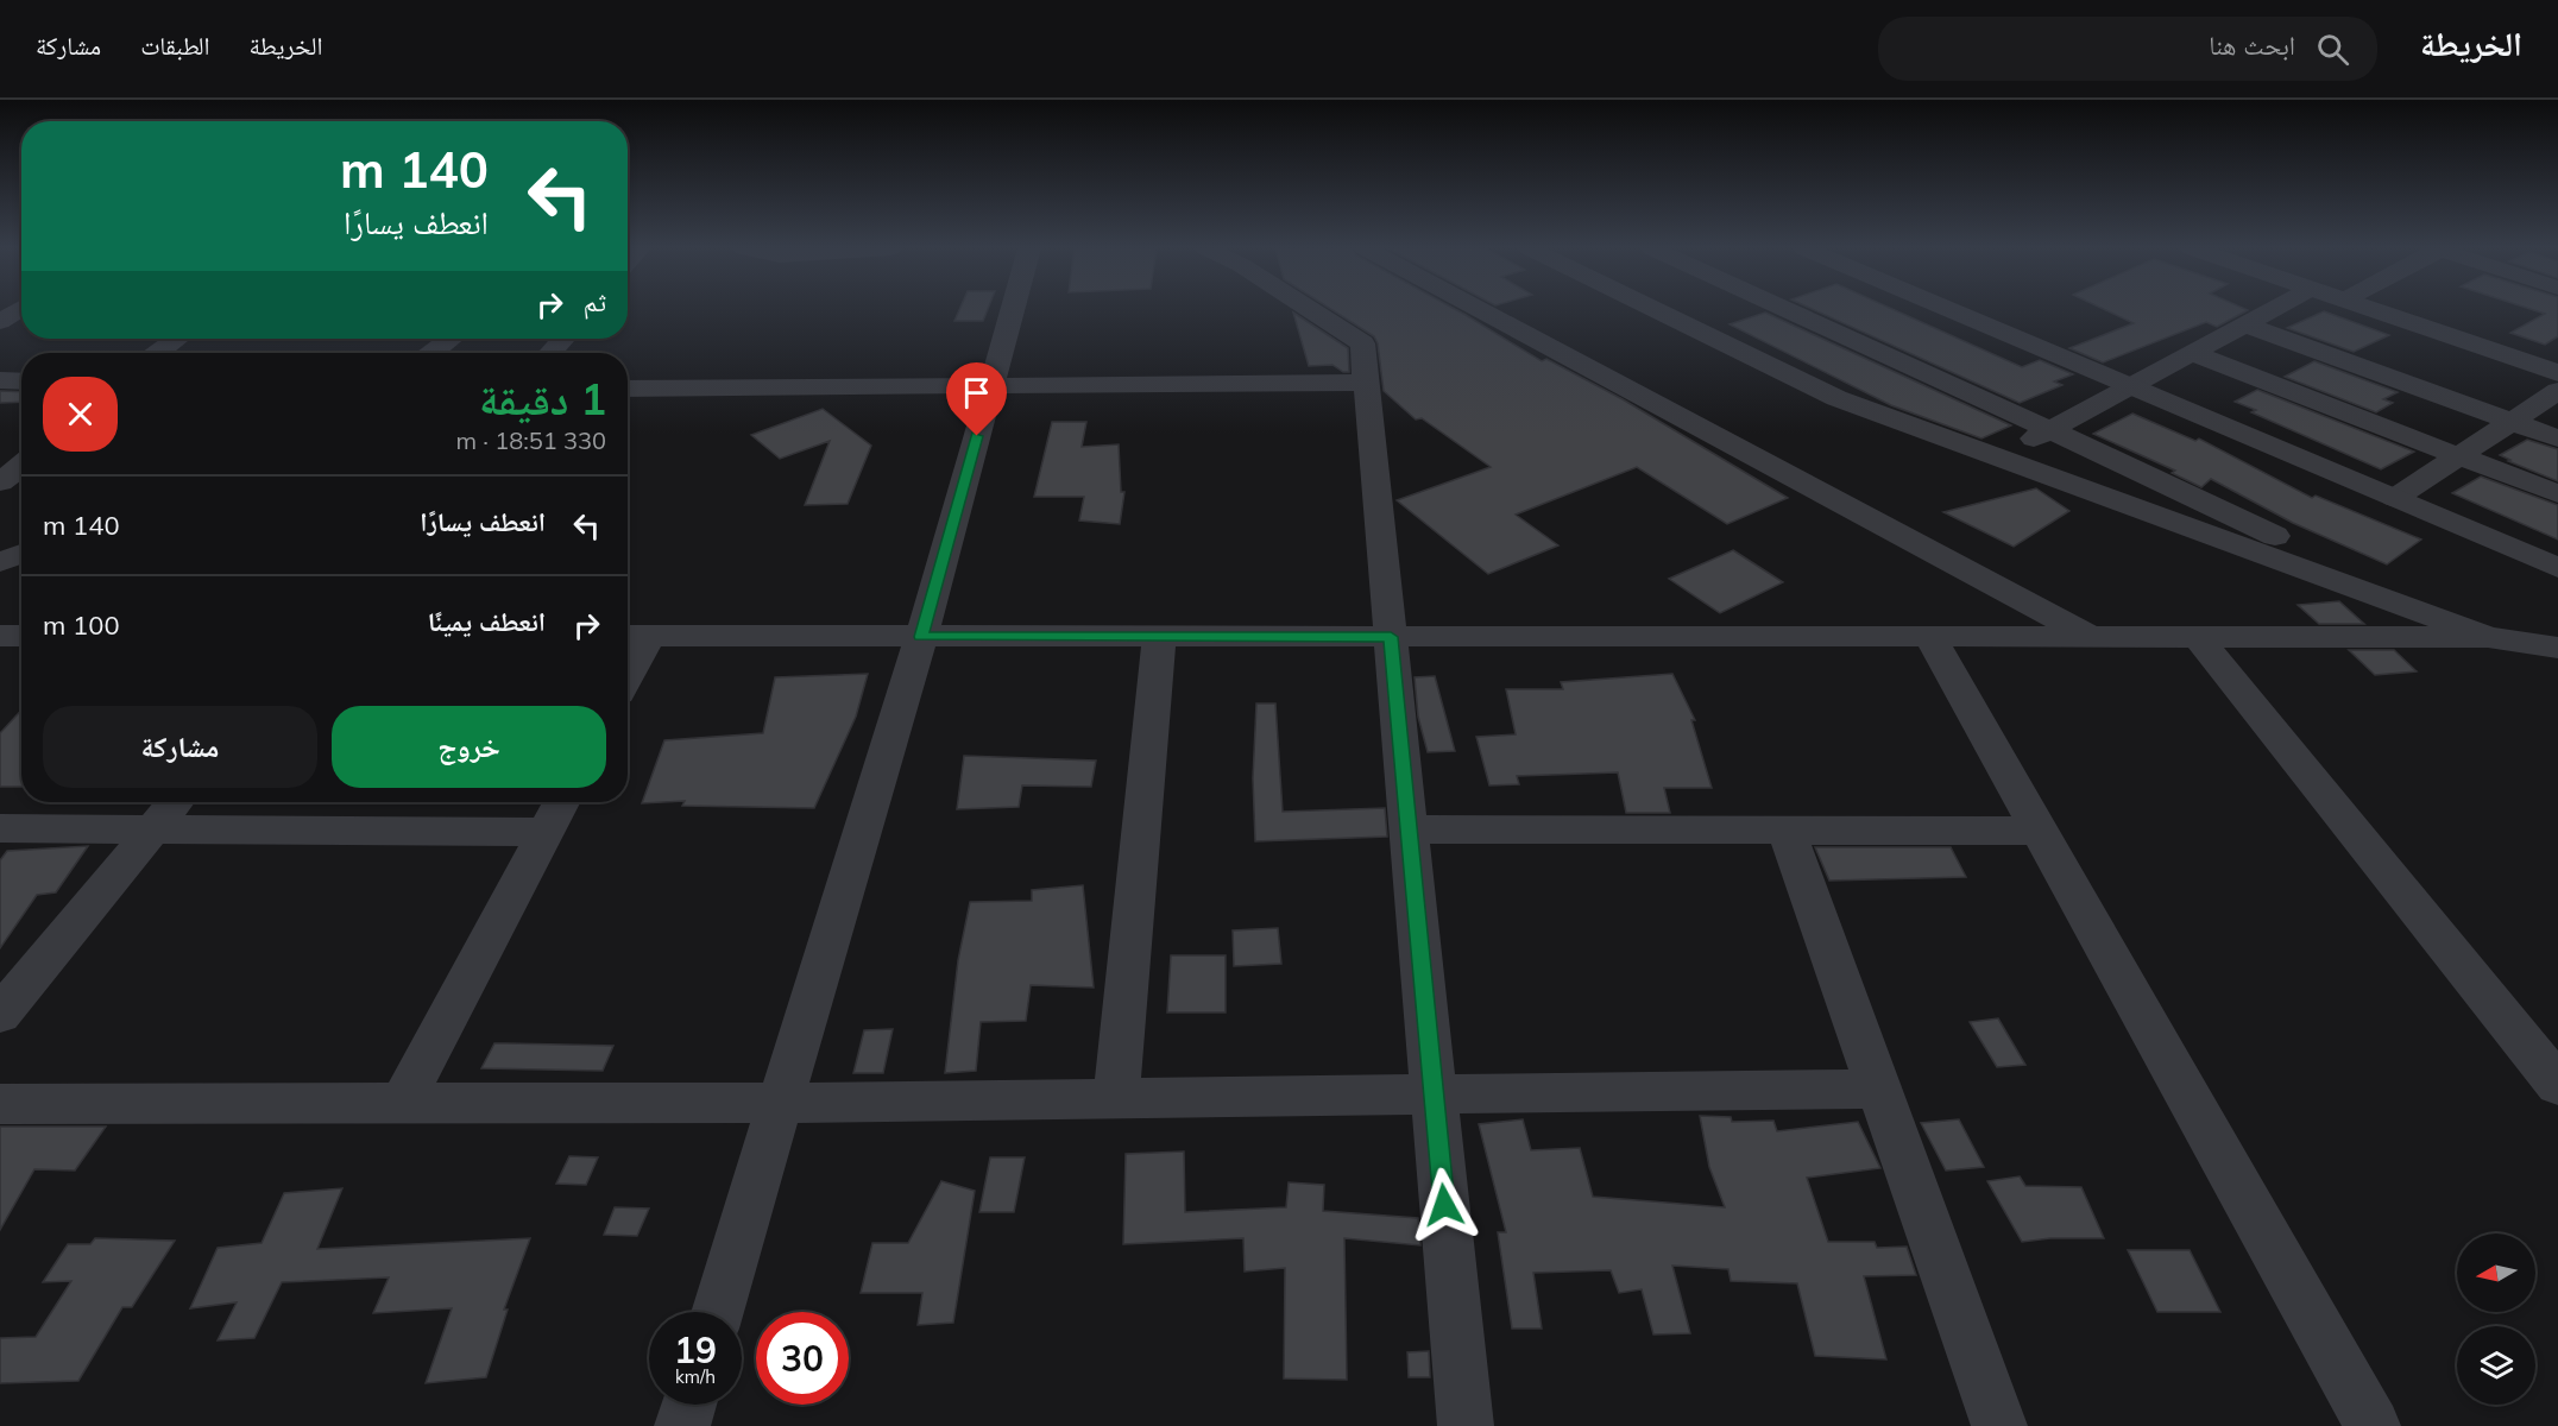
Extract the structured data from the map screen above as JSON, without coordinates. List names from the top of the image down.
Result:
{
  "north": "left",
  "page": {
    "header": "الخريطة",
    "search": "ابحث هنا",
    "nav": ["الخريطة", "الطبقات", "مشاركة"],
    "turn": ["140 m", "انعطف يسارًا"],
    "then": "ثم",
    "heading": ["1 دقيقة", "330 m · 18:51"],
    "list": [
      {
        "name": "انعطف يسارًا",
        "value": "140 m"
      },
      {
        "name": "انعطف يمينًا",
        "value": "100 m"
      }
    ],
    "buttons": ["خروج", "مشاركة"],
    "speed": "19 km/h",
    "limit": "30"
  }
}
